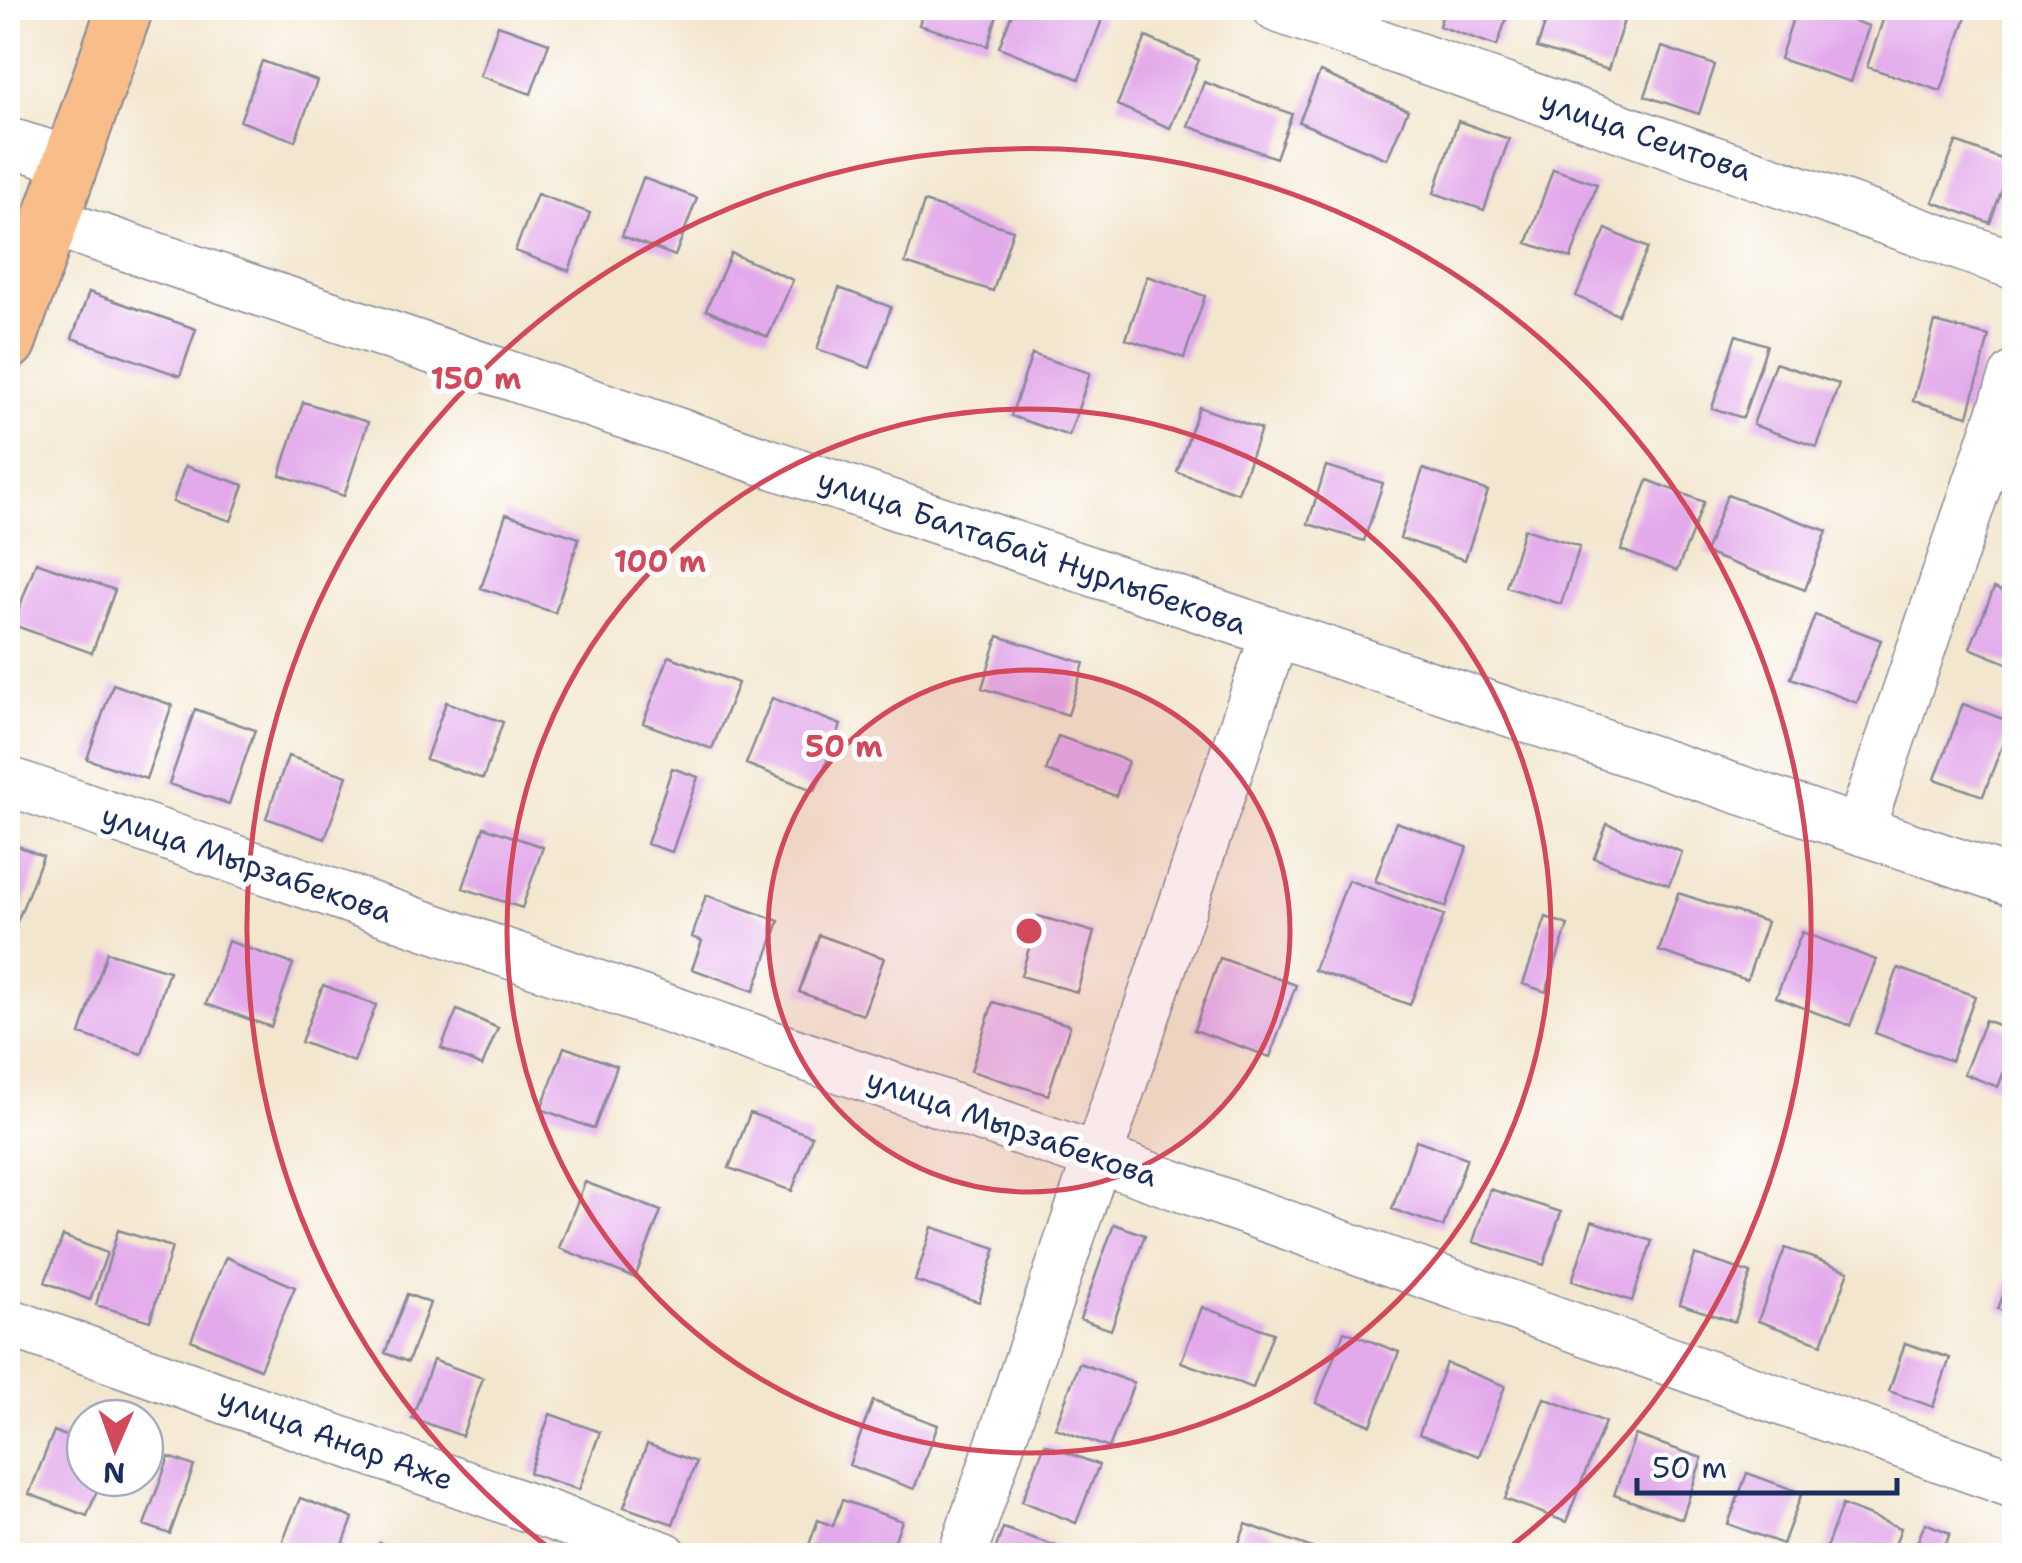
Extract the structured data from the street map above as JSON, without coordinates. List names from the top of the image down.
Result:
{
  "streets": {
    "street": [
      "улица Сеитова",
      "улица Балтабай Нурлыбекова",
      "улица Мырзабекова",
      "улица Анар Аже"
    ]
  },
  "scale_bar": "50 m",
  "north": "bottom",
  "rings": ["150 m", "100 m", "50 m"]
}
